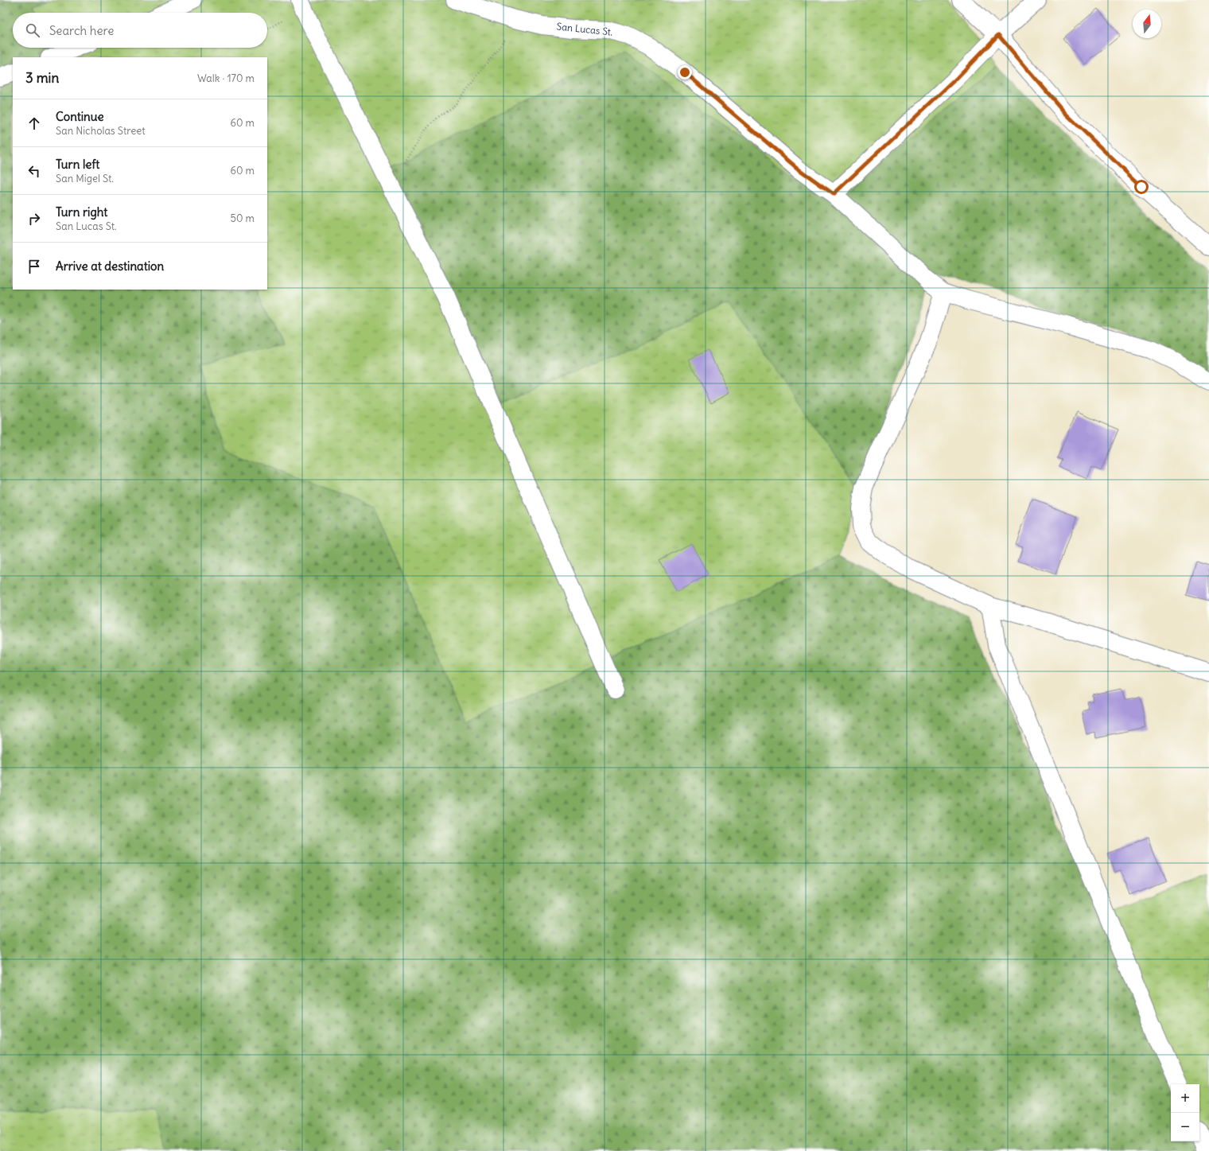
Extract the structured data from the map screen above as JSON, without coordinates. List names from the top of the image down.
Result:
{
  "streets": {
    "street": ["San Lucas St."]
  },
  "north": "top",
  "page": {
    "search": "Search here",
    "heading": ["3 min", "Walk · 170 m"],
    "list": [
      ["Continue", "San Nicholas Street", "60 m"],
      ["Turn left", "San Migel St.", "60 m"],
      ["Turn right", "San Lucas St.", "50 m"],
      "Arrive at destination"
    ],
    "map_buttons": ["+", "−"]
  }
}
